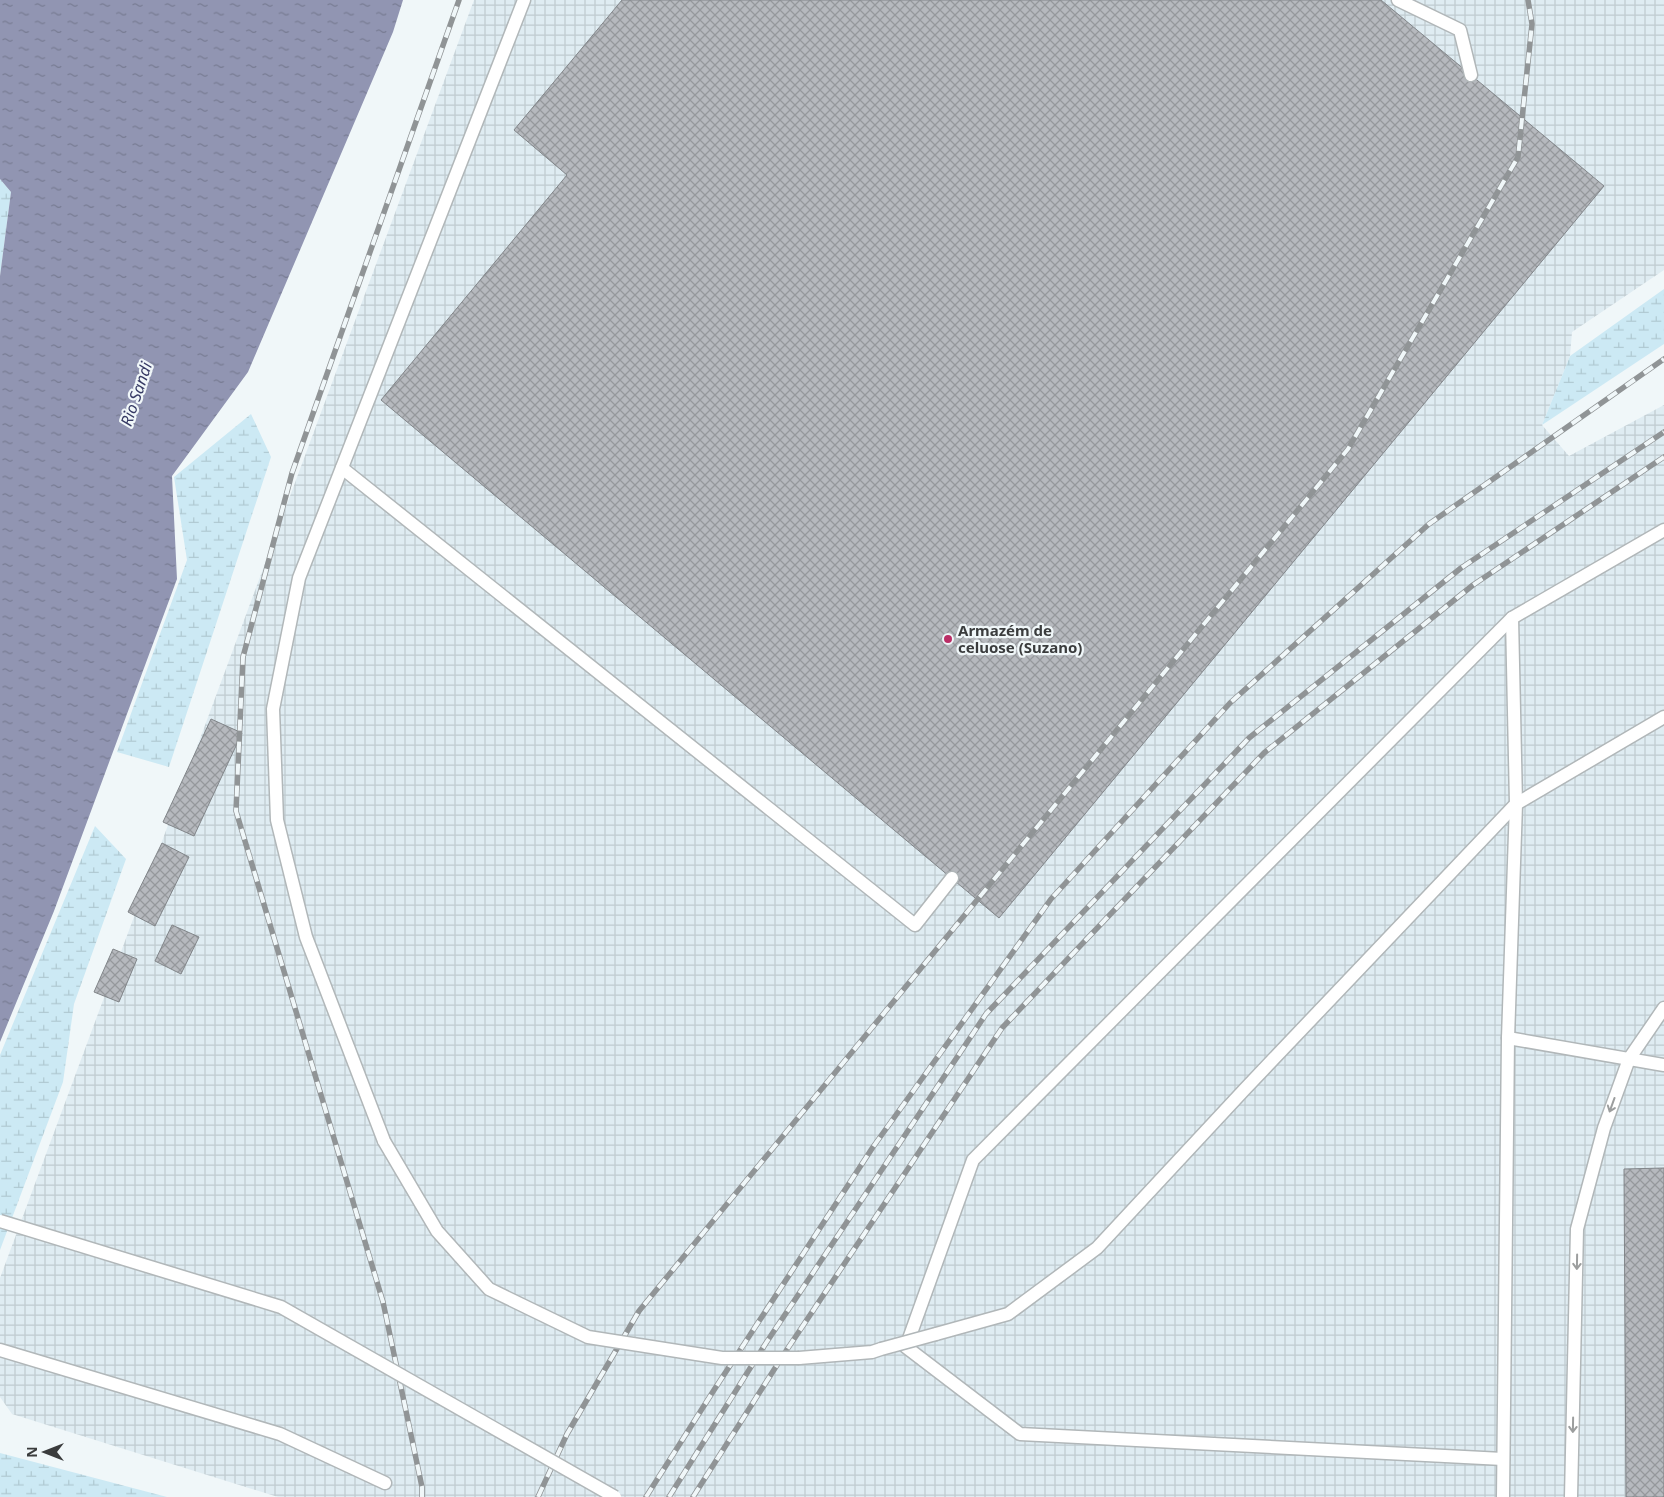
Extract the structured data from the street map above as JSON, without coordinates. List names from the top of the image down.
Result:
{
  "water": ["Rio Sandi"],
  "places": ["Armazém de celuose (Suzano)"],
  "north": "left"
}
